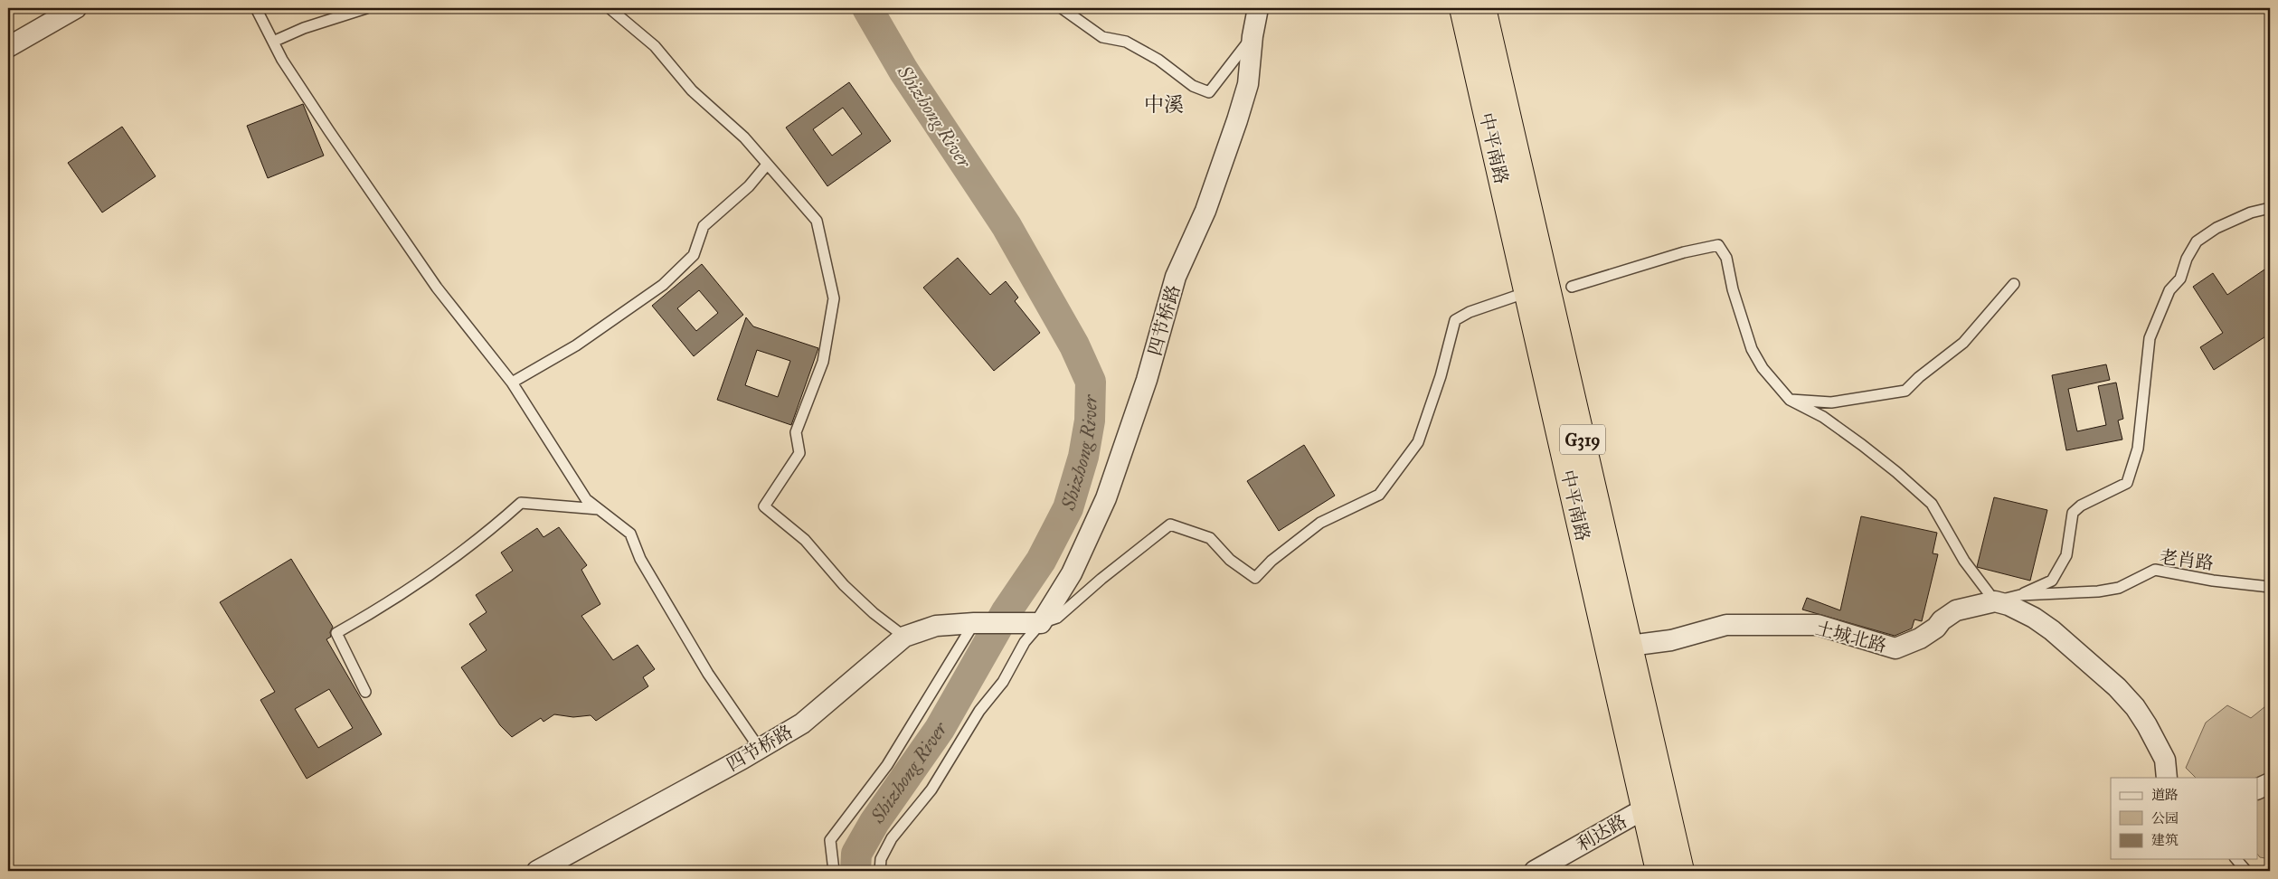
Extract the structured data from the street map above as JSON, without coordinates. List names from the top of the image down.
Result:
{
  "streets": {
    "highway": ["中平南路", "G319"],
    "street": ["四节桥路", "土城北路", "利达路"],
    "lane": ["老肖路"]
  },
  "crossings": [
    ["中平南路", "利达路"],
    ["G319", "土城北路"],
    ["老肖路", "土城北路"]
  ],
  "districts": ["中溪"],
  "water": ["Shizhong River"],
  "legend": ["道路", "公园", "建筑"]
}
